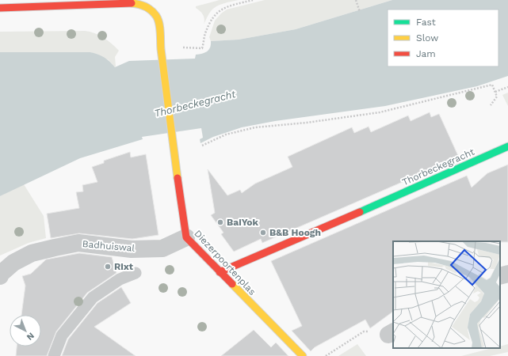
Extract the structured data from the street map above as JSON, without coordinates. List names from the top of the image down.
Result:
{
  "streets": {
    "street": ["Thorbeckegracht", "Badhuiswal", "Diezerpoortenplas"]
  },
  "crossings": [
    ["Thorbeckegracht", "Diezerpoortenplas"],
    ["Badhuiswal", "Diezerpoortenplas"]
  ],
  "water": ["Thorbeckegracht"],
  "places": ["BaiYok", "B&B Hoogh", "Rixt"],
  "legend": ["Fast", "Slow", "Jam"],
  "north": "bottom right"
}
